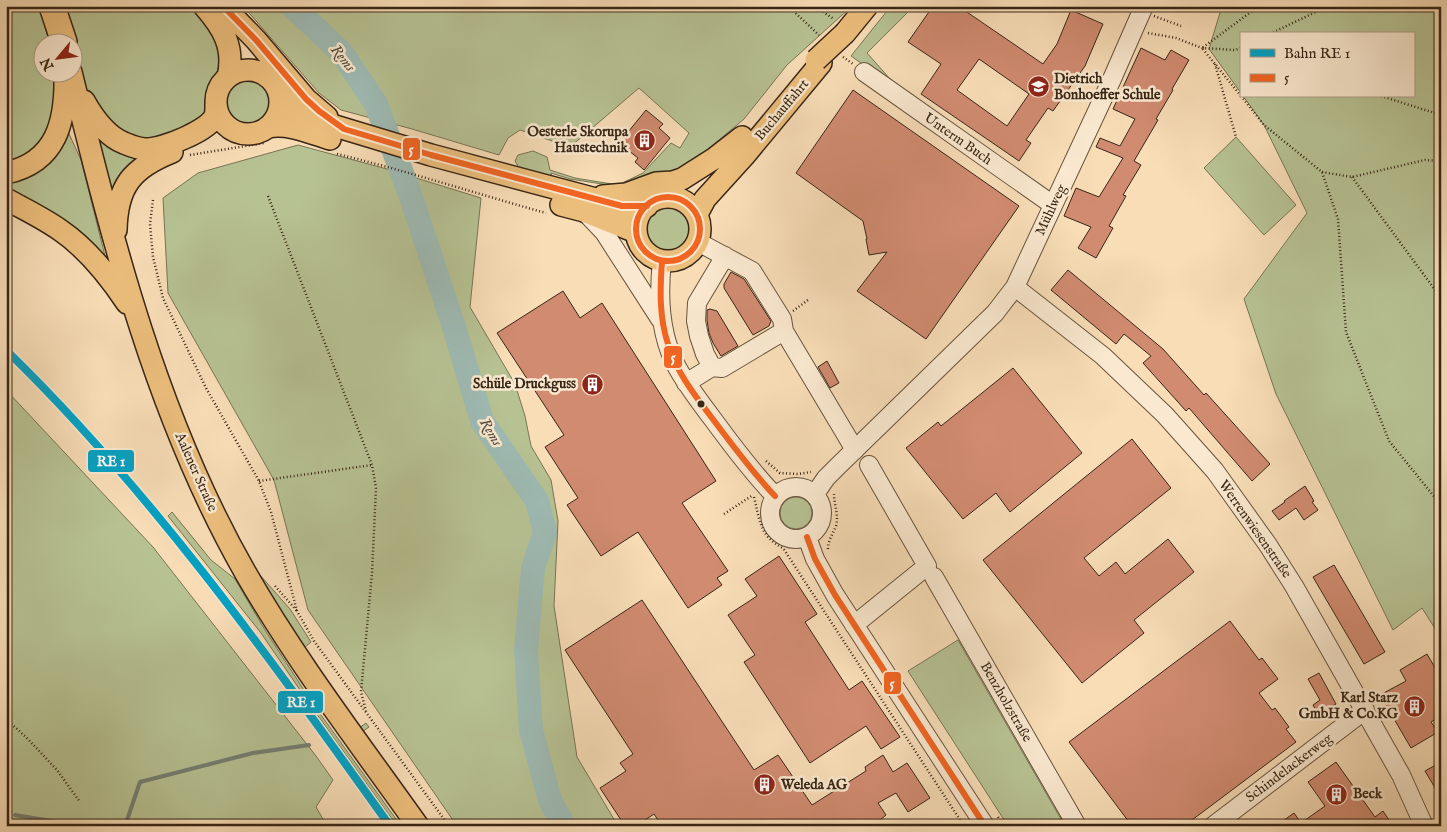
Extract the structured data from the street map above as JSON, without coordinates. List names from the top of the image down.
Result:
{
  "streets": {
    "main road": ["Buchauffahrt", "Aalener Straße"],
    "street": [
      "Unterm Buch",
      "Mühlweg",
      "Werrenwiesenstraße",
      "Benzholzstraße",
      "Schindelackerweg"
    ]
  },
  "crossings": [
    ["Unterm Buch", "Mühlweg"],
    ["Mühlweg", "Werrenwiesenstraße"],
    ["Werrenwiesenstraße", "Schindelackerweg"]
  ],
  "water": ["Rems"],
  "places": {
    "school or university": ["Dietrich Bonhoeffer Schule"],
    "building": [
      "Oesterle Skorupa Haustechnik",
      "Schüle Druckguss",
      "Karl Starz GmbH & Co.KG",
      "Weleda AG",
      "Beck"
    ]
  },
  "lines": ["transit line 5"],
  "legend": ["Bahn RE 1", "5"],
  "north": "bottom left"
}
